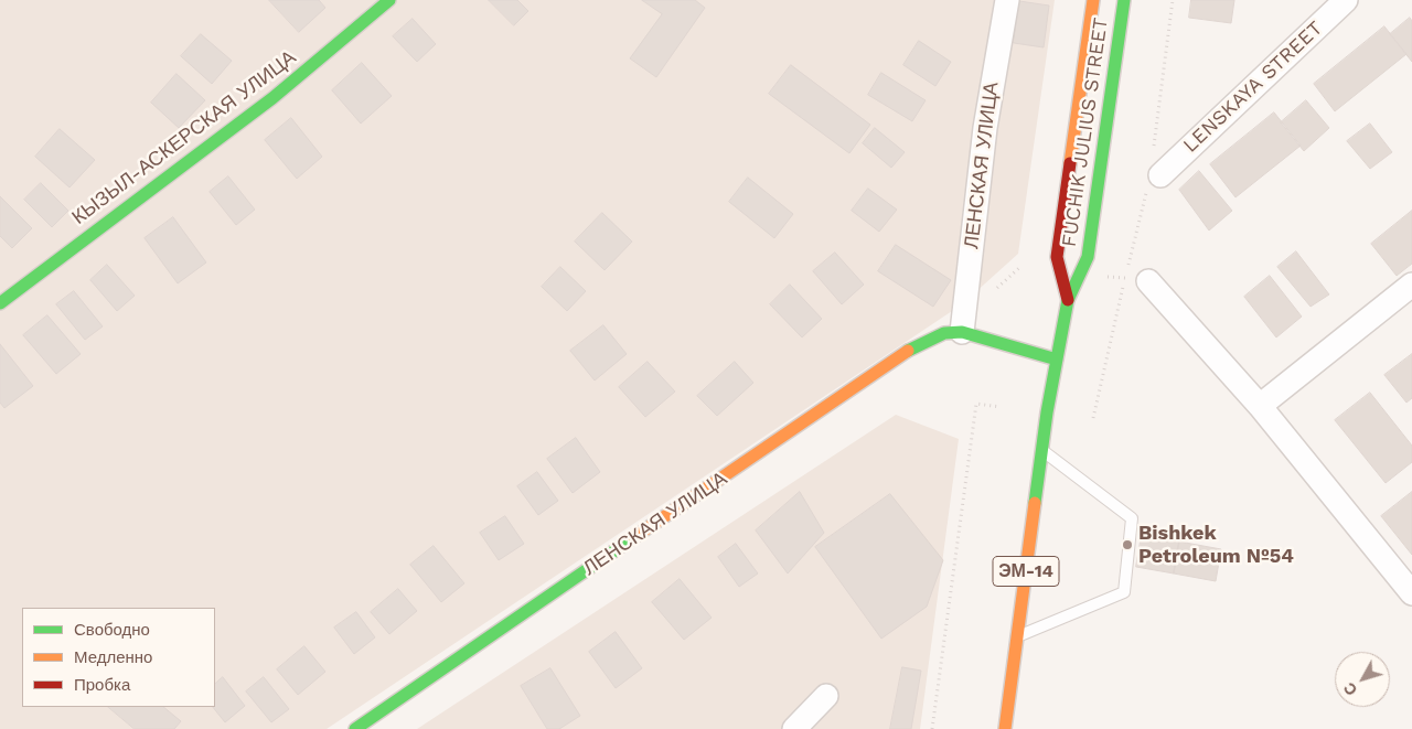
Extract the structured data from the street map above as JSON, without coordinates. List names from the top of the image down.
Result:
{
  "streets": {
    "main road": [
      "FUCHIK JULIUS STREET",
      "КЫЗЫЛ-АСКЕРСКАЯ УЛИЦА",
      "ЛЕНСКАЯ УЛИЦА",
      "ЭМ-14"
    ],
    "street": ["LENSKAYA STREET"]
  },
  "crossings": [
    ["FUCHIK JULIUS STREET", "ЛЕНСКАЯ УЛИЦА"]
  ],
  "places": ["Bishkek Petroleum №54"],
  "legend": ["Свободно", "Медленно", "Пробка"],
  "north": "bottom left"
}
